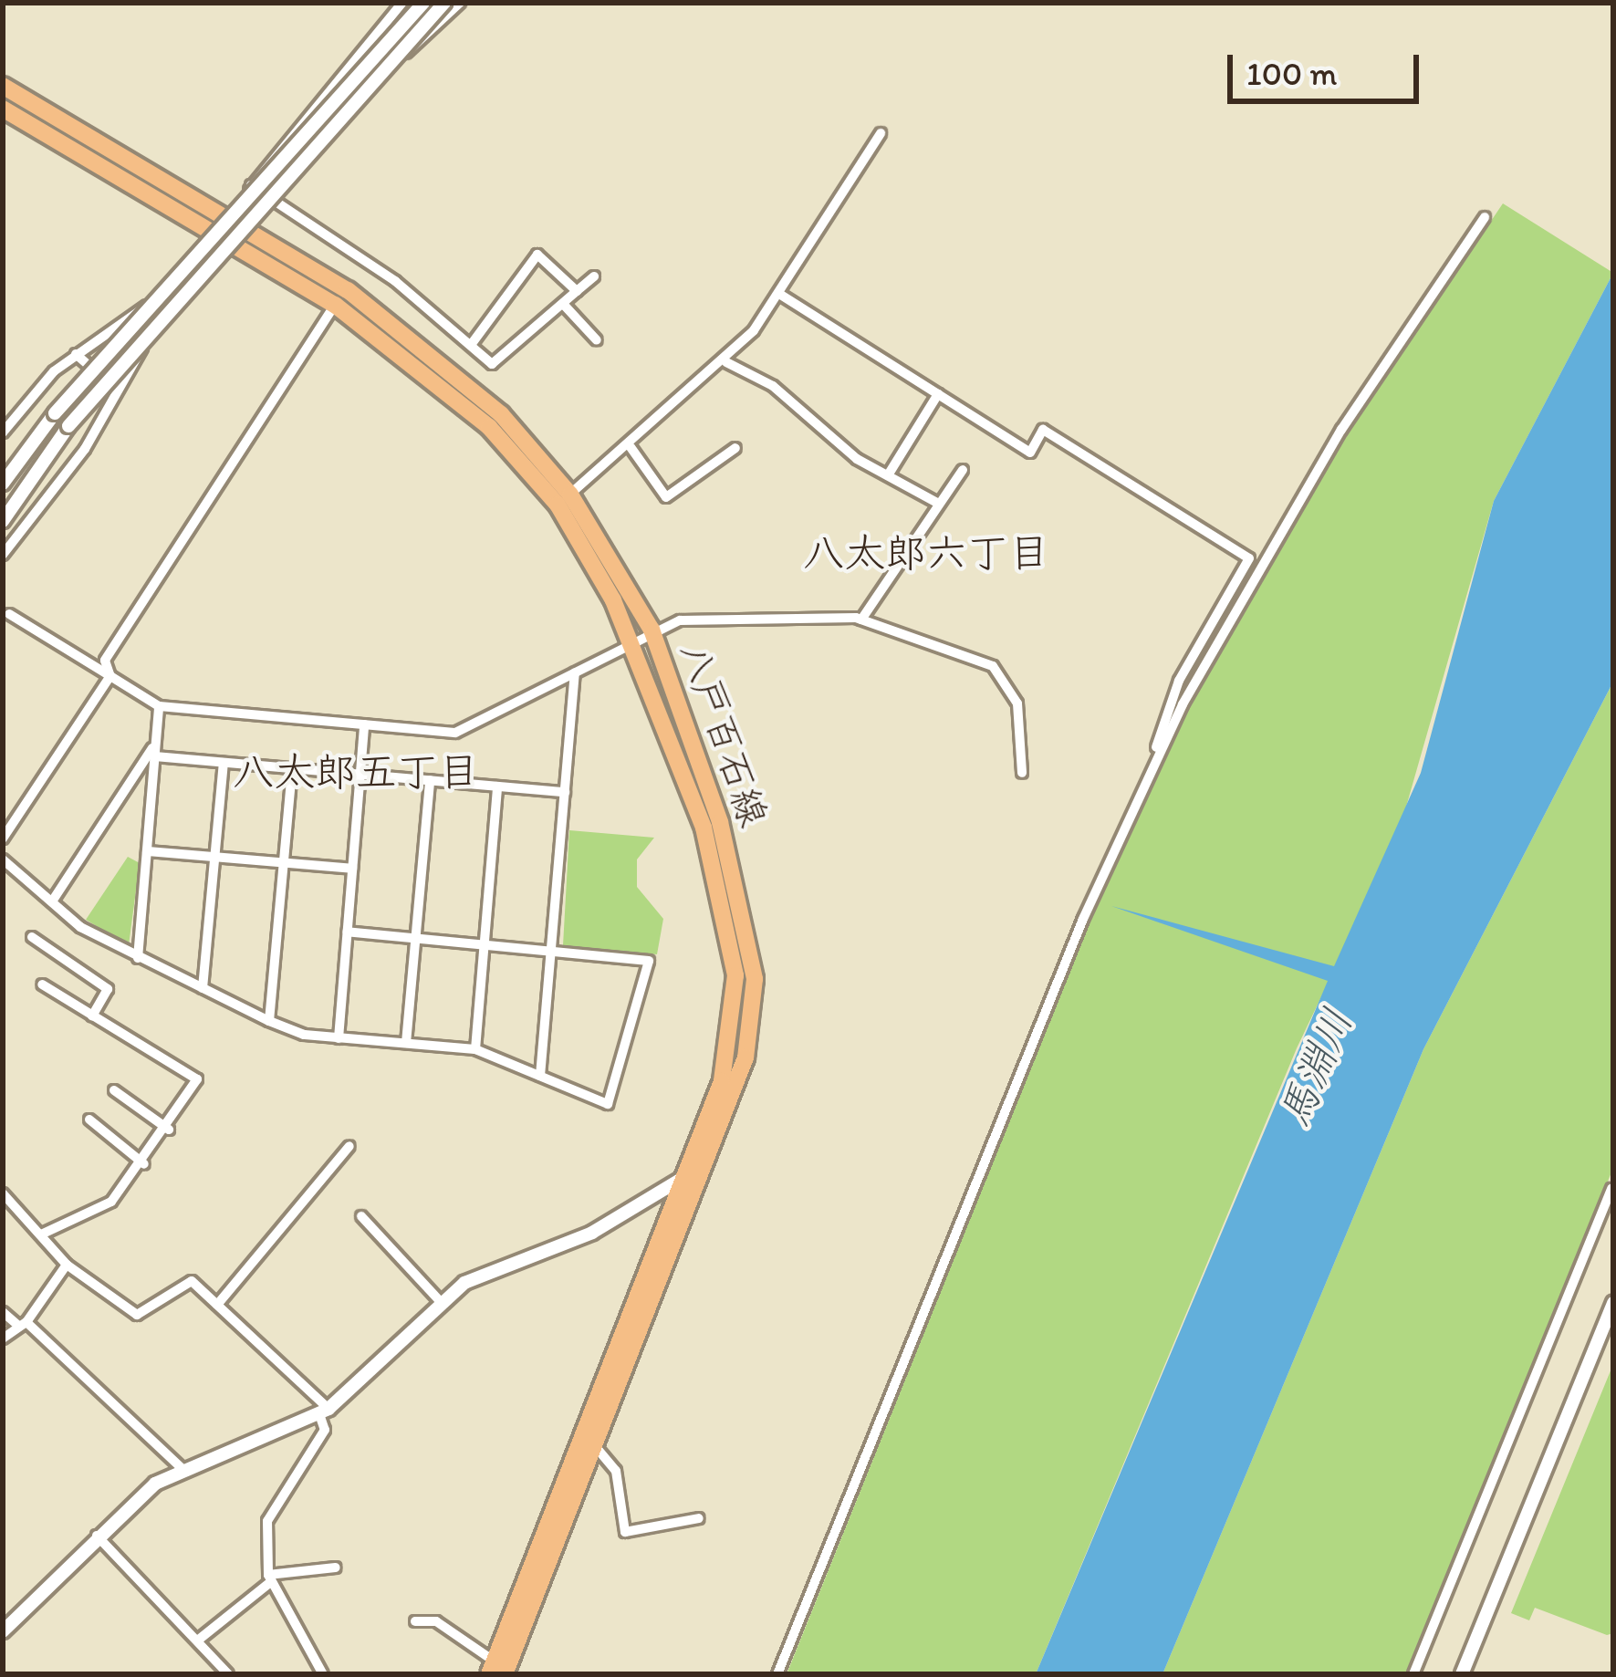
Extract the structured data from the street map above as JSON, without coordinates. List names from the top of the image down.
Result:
{
  "streets": {
    "main road": ["八戸百石線"]
  },
  "districts": ["八太郎六丁目", "八太郎五丁目"],
  "water": ["馬淵川"],
  "scale_bar": "100 m"
}
